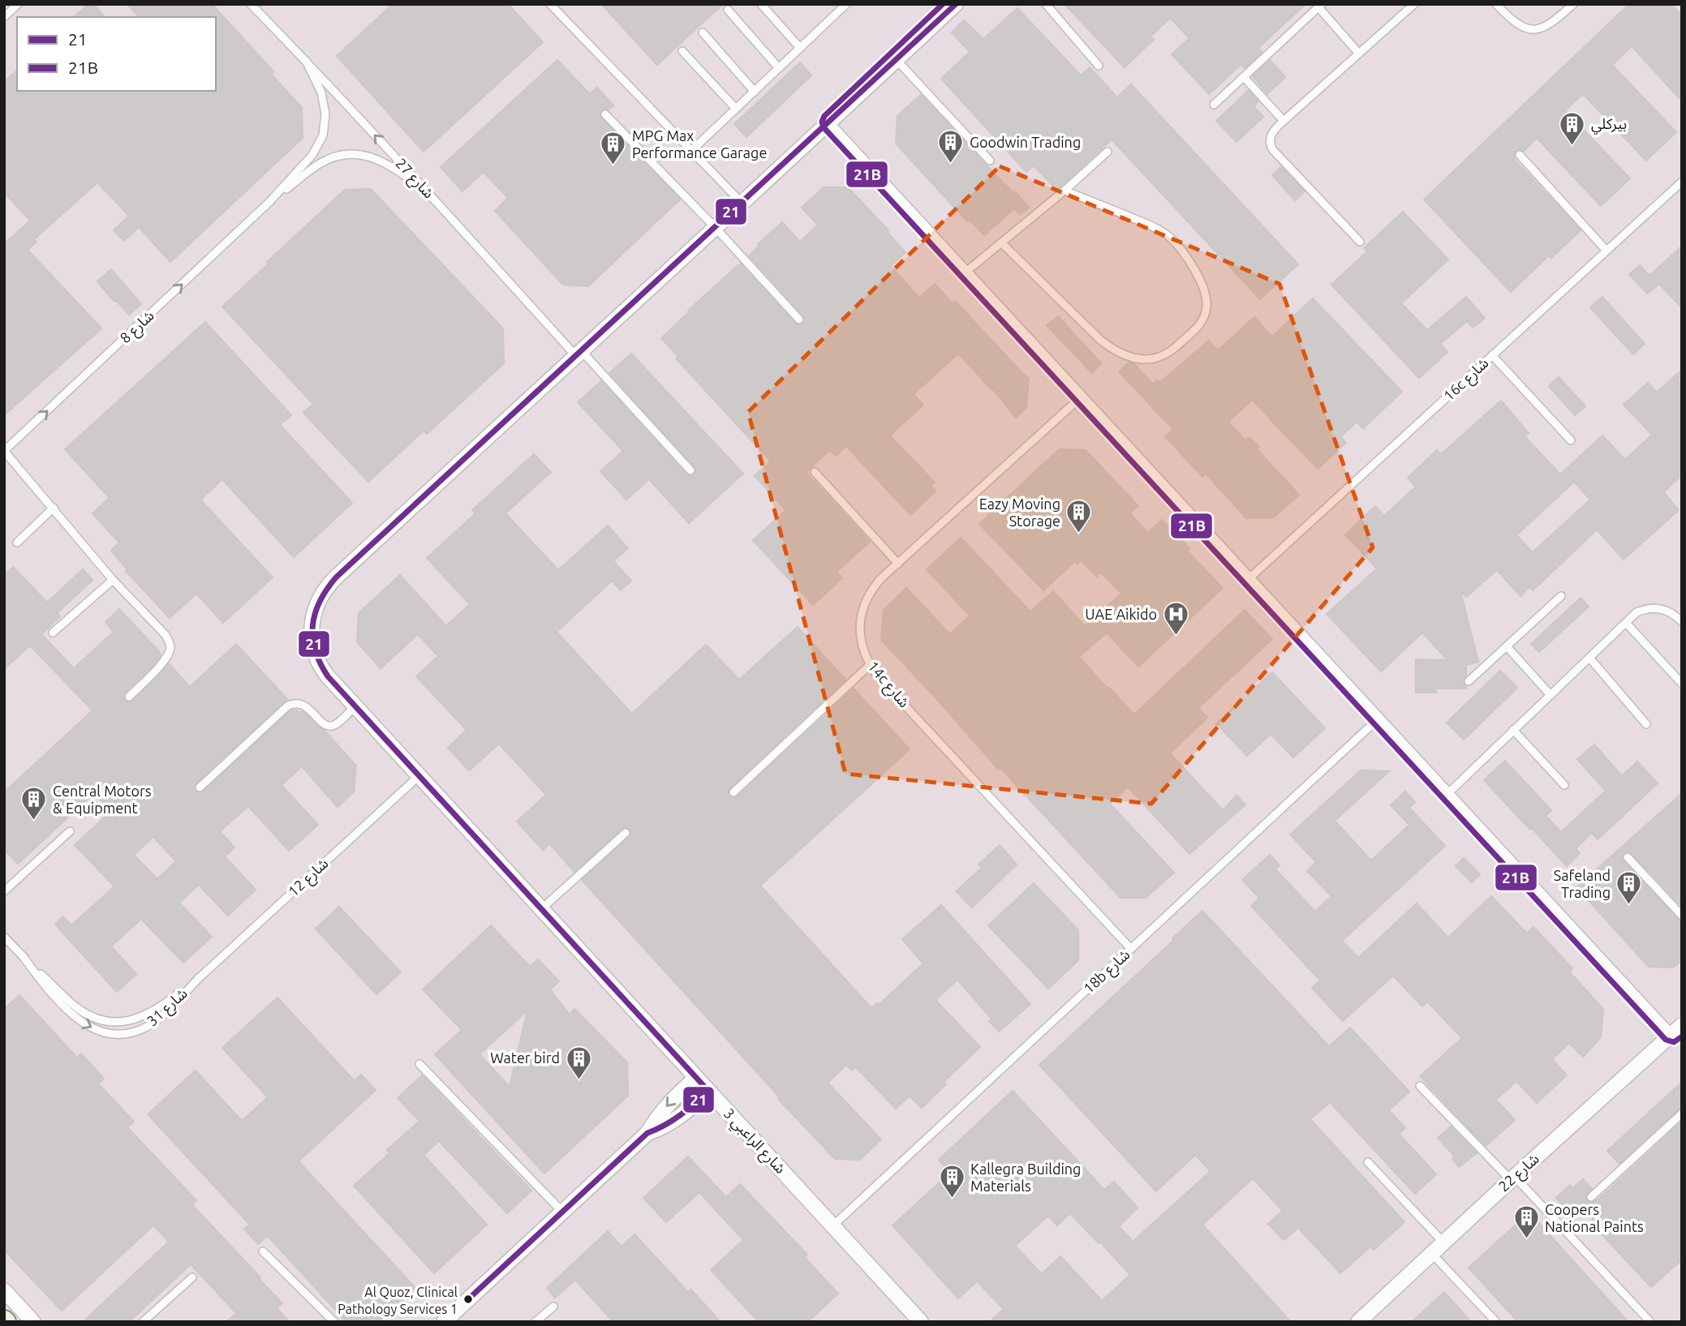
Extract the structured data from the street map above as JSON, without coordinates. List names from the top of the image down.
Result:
{
  "streets": {
    "street": ["شارع الراعبي 3", "شارع 22"],
    "lane": [
      "شارع 27",
      "شارع 8",
      "16c شارع",
      "14c شارع",
      "شارع 12",
      "18b شارع",
      "شارع 31"
    ]
  },
  "crossings": [
    ["شارع 27", "شارع 8"],
    ["شارع 27", "شارع الراعبي 3"],
    ["14c شارع", "18b شارع"],
    ["شارع 12", "شارع 31"],
    ["شارع 12", "شارع الراعبي 3"],
    ["18b شارع", "شارع الراعبي 3"]
  ],
  "one_way": ["شارع 8"],
  "places": {
    "building": [
      "بيركلي",
      "Goodwin Trading",
      "MPG Max Performance Garage",
      "Eazy Moving Storage",
      "Central Motors & Equipment",
      "Safeland Trading",
      "Water bird",
      "Kallegra Building Materials",
      "Coopers National Paints"
    ],
    "hospital": ["UAE Aikido"],
    "other": ["Al Quoz, Clinical Pathology Services 1"]
  },
  "lines": ["transit line 21", "transit line 21B"],
  "legend": ["21", "21B"]
}
